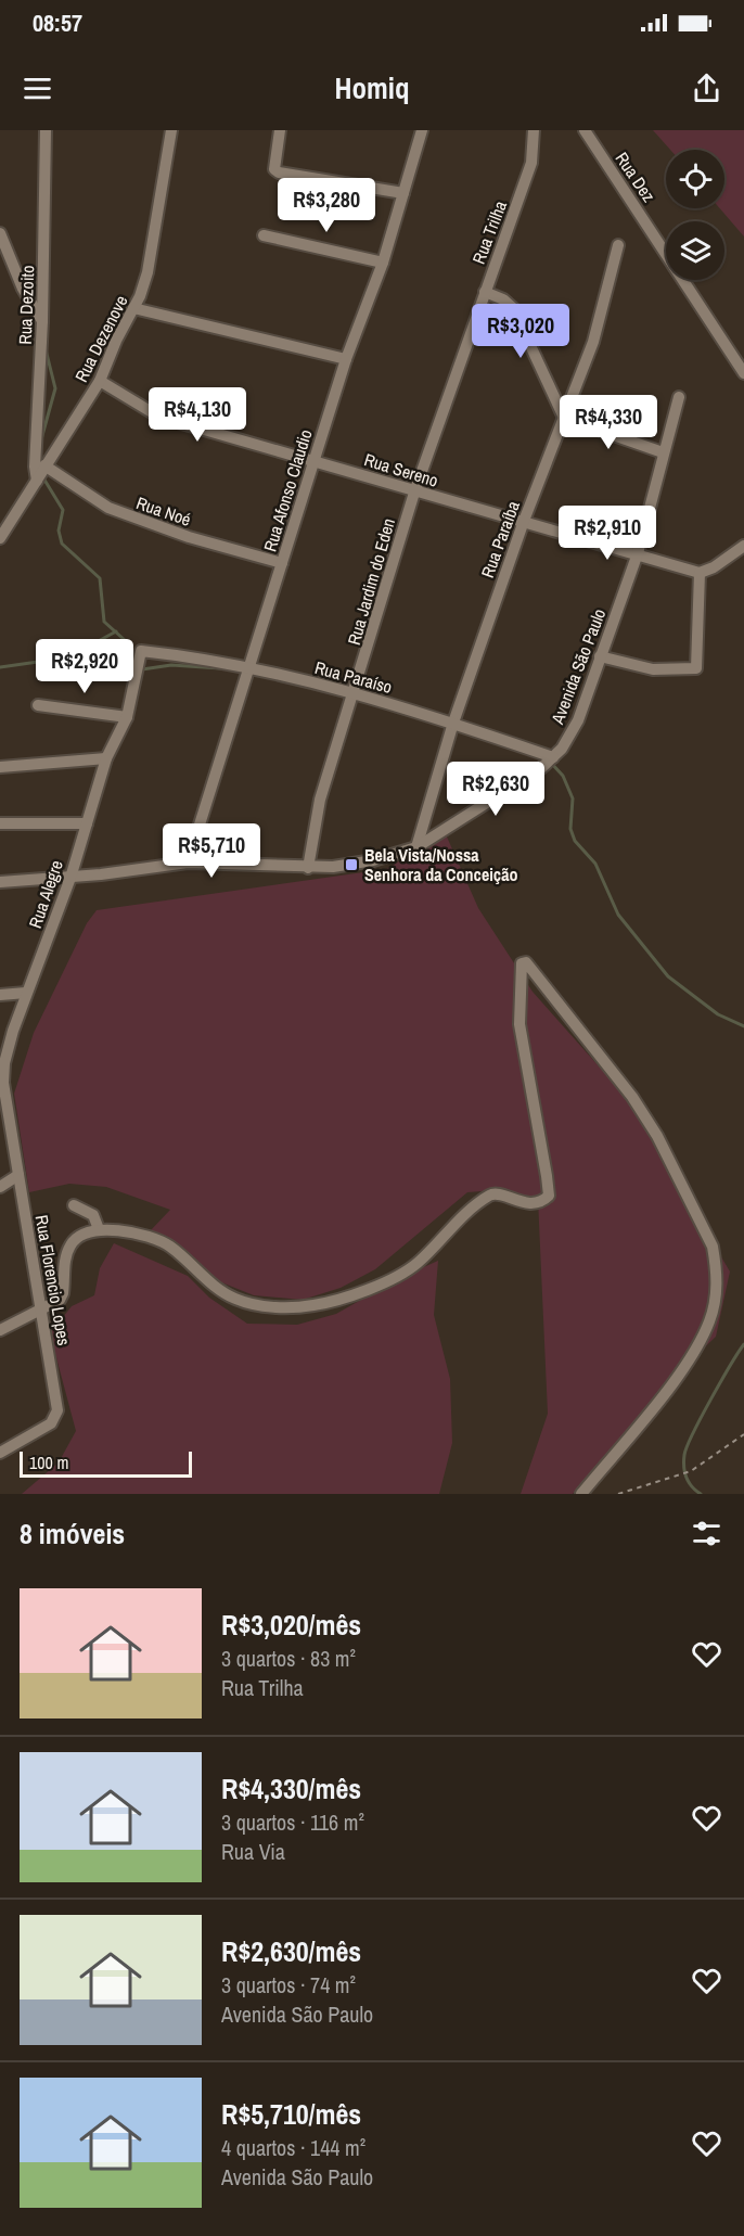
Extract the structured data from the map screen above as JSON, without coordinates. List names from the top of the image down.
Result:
{
  "streets": {
    "street": [
      "Rua Dez",
      "Rua Trilha",
      "Rua Dezoito",
      "Rua Dezenove",
      "Rua Sereno",
      "Rua Afonso Claudio",
      "Rua Noé",
      "Rua Paraíba",
      "Rua Jardim do Eden",
      "Avenida São Paulo",
      "Rua Paraíso",
      "Rua Alegre",
      "Rua Florencio Lopes"
    ]
  },
  "crossings": [
    ["Rua Trilha", "Rua Sereno"],
    ["Rua Trilha", "Rua Jardim do Eden"],
    ["Rua Dezoito", "Rua Dezenove"],
    ["Rua Dezenove", "Rua Sereno"],
    ["Rua Dezenove", "Rua Noé"],
    ["Rua Sereno", "Rua Afonso Claudio"],
    ["Rua Sereno", "Rua Paraíba"],
    ["Rua Sereno", "Rua Jardim do Eden"],
    ["Rua Sereno", "Avenida São Paulo"],
    ["Rua Afonso Claudio", "Rua Noé"],
    ["Rua Afonso Claudio", "Avenida São Paulo"],
    ["Rua Afonso Claudio", "Rua Paraíso"],
    ["Rua Paraíba", "Avenida São Paulo"],
    ["Rua Paraíba", "Rua Paraíso"],
    ["Rua Jardim do Eden", "Avenida São Paulo"],
    ["Rua Jardim do Eden", "Rua Paraíso"],
    ["Avenida São Paulo", "Rua Paraíso"],
    ["Avenida São Paulo", "Rua Alegre"],
    ["Rua Paraíso", "Rua Alegre"],
    ["Rua Alegre", "Rua Florencio Lopes"]
  ],
  "places": {
    "transit": ["Bela Vista/Nossa Senhora da Conceição"]
  },
  "scale_bar": "100 m",
  "page": {
    "status": "08:57",
    "header": "Homiq",
    "price": [
      "R$3,280",
      "R$3,020",
      "R$4,130",
      "R$4,330",
      "R$2,910",
      "R$2,920",
      "R$2,630",
      "R$5,710"
    ],
    "scale": "100 m",
    "heading": "8 imóveis",
    "list": [
      {
        "name": "R$3,020/mês",
        "note": "3 quartos · 83 m² · Rua Trilha"
      },
      {
        "name": "R$4,330/mês",
        "note": "3 quartos · 116 m² · Rua Via"
      },
      {
        "name": "R$2,630/mês",
        "note": "3 quartos · 74 m² · Avenida São Paulo"
      },
      {
        "name": "R$5,710/mês",
        "note": "4 quartos · 144 m² · Avenida São Paulo"
      }
    ]
  }
}
